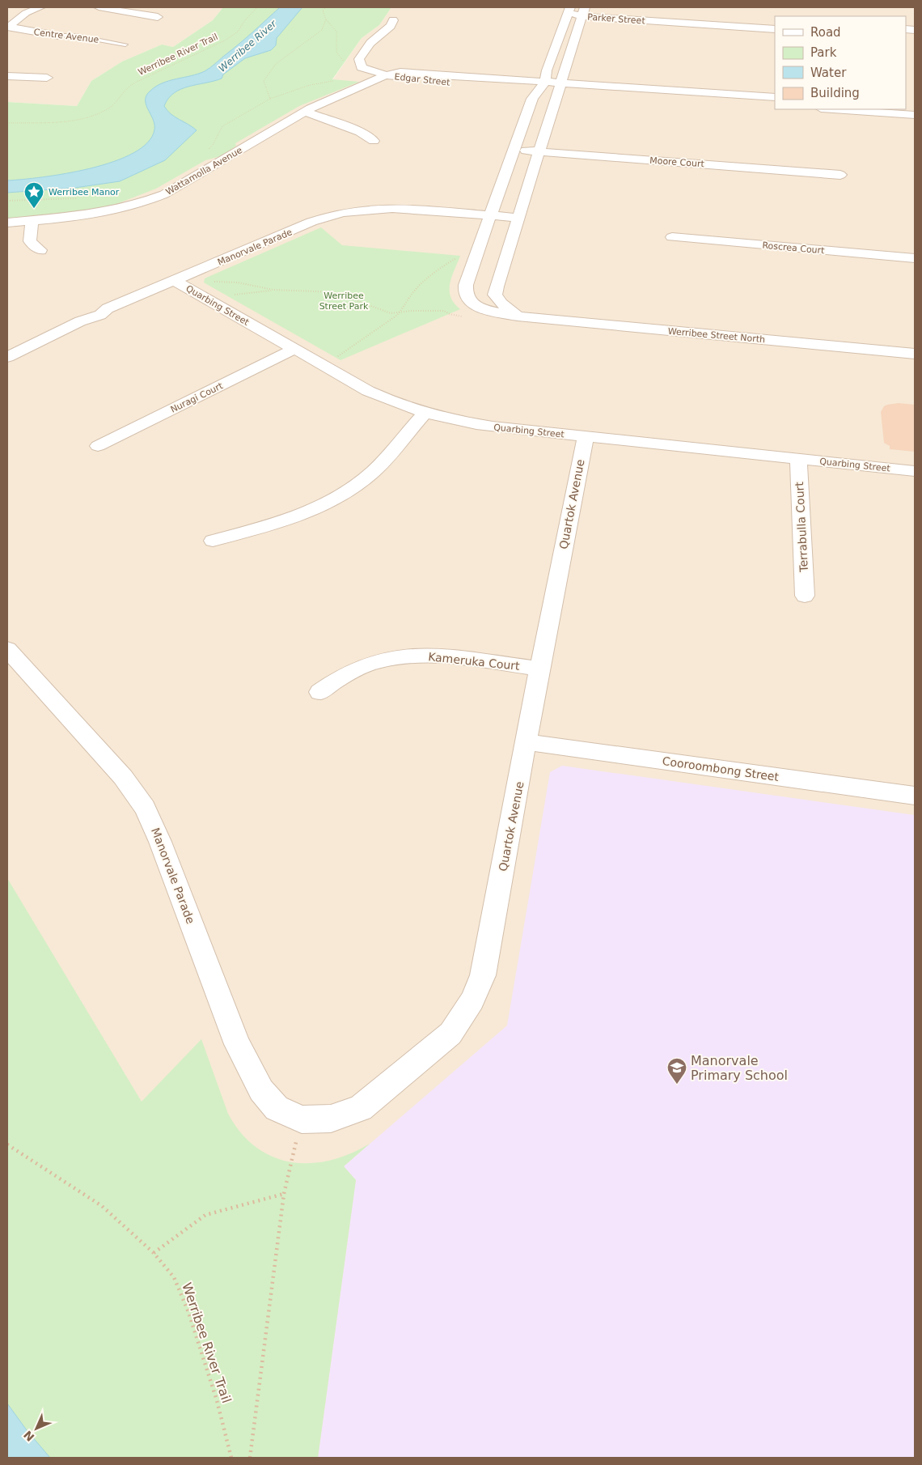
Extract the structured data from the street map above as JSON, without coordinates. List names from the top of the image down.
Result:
{
  "streets": {
    "street": [
      "Parker Street",
      "Centre Avenue",
      "Edgar Street",
      "Moore Court",
      "Wattamolla Avenue",
      "Manorvale Parade",
      "Roscrea Court",
      "Quarbing Street",
      "Werribee Street North",
      "Nuragi Court",
      "Quartok Avenue",
      "Terrabulla Court",
      "Kameruka Court",
      "Cooroombong Street"
    ],
    "path": ["Werribee River Trail"]
  },
  "crossings": [
    ["Parker Street", "Werribee Street North"],
    ["Edgar Street", "Wattamolla Avenue"],
    ["Edgar Street", "Werribee Street North"],
    ["Moore Court", "Werribee Street North"],
    ["Manorvale Parade", "Quarbing Street"],
    ["Manorvale Parade", "Werribee Street North"],
    ["Manorvale Parade", "Quartok Avenue"],
    ["Quarbing Street", "Nuragi Court"],
    ["Quarbing Street", "Quartok Avenue"],
    ["Quarbing Street", "Terrabulla Court"],
    ["Quartok Avenue", "Kameruka Court"],
    ["Quartok Avenue", "Cooroombong Street"]
  ],
  "water": ["Werribee River"],
  "parks": ["Werribee Street Park"],
  "places": {
    "place": ["Werribee Manor"],
    "school or university": ["Manorvale Primary School"]
  },
  "legend": [
    "Road",
    "Park",
    "Water",
    "Building"
  ],
  "north": "bottom left"
}
